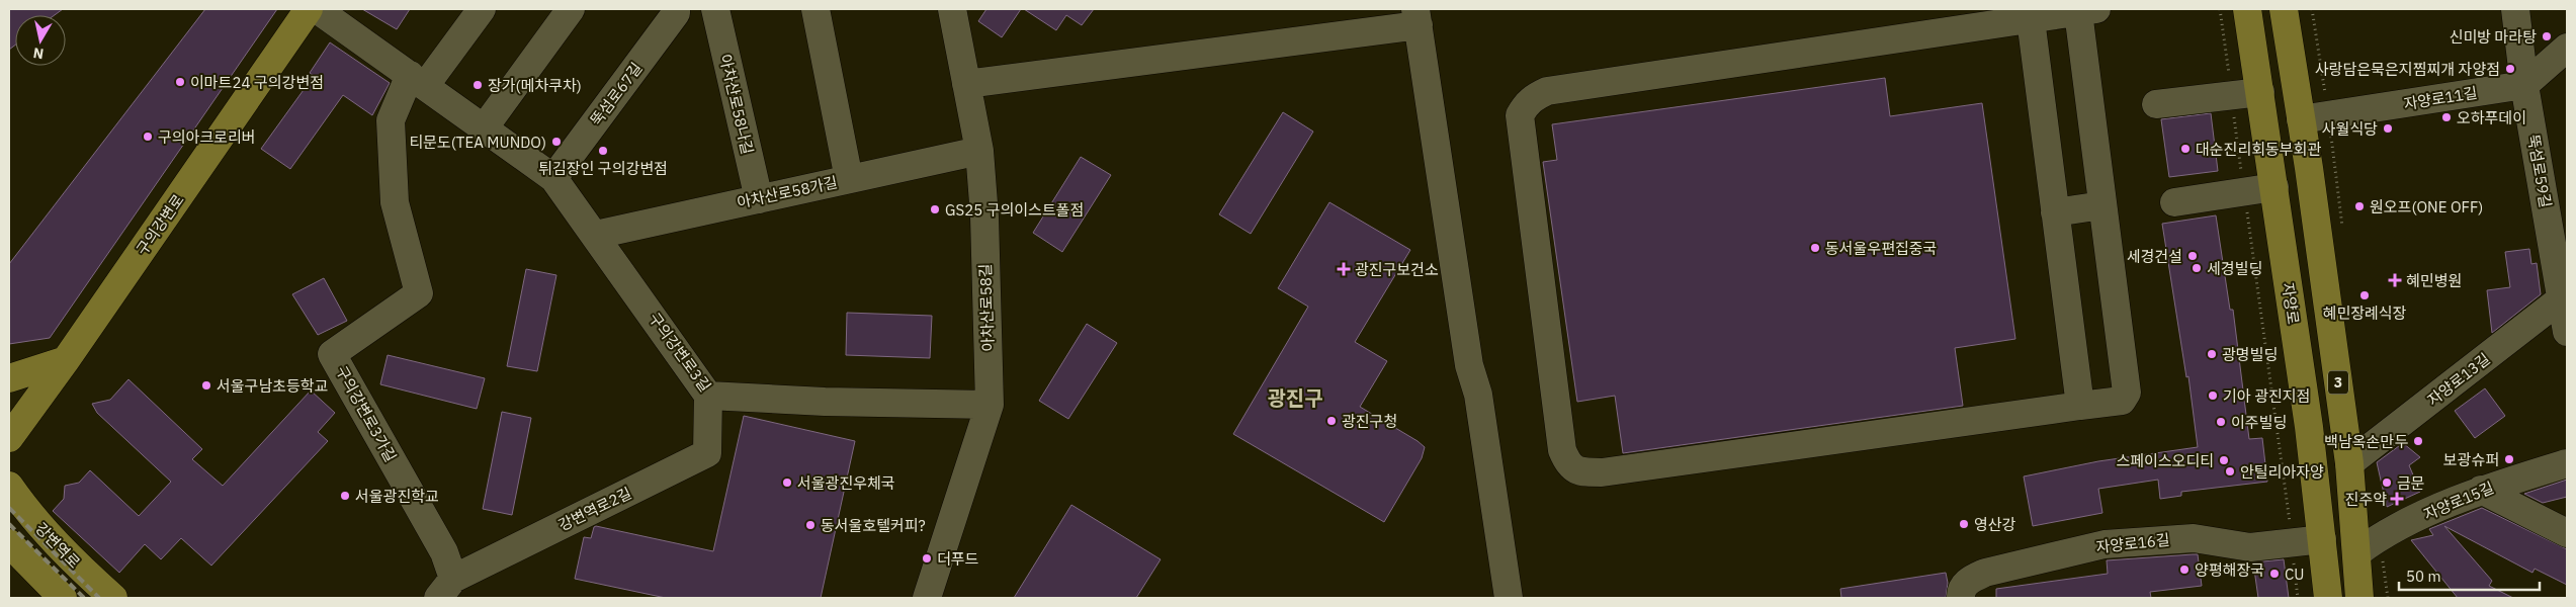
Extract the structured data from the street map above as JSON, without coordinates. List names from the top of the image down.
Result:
{
  "streets": {
    "main road": [
      "구의강변로",
      "자양로",
      "3",
      "강변역로"
    ],
    "street": [
      "뚝섬로67길",
      "자양로11길",
      "아차산로58나길",
      "뚝섬로59길",
      "아차산로58가길",
      "아차산로58길",
      "구의강변로3길",
      "자양로13길",
      "구의강변로3가길",
      "자양로15길",
      "강변역로2길",
      "자양로16길"
    ]
  },
  "crossings": [
    ["뚝섬로67길", "구의강변로3길"],
    ["자양로11길", "뚝섬로59길"],
    ["자양로11길", "3"],
    ["아차산로58나길", "아차산로58가길"],
    ["뚝섬로59길", "자양로13길"],
    ["아차산로58가길", "아차산로58길"],
    ["아차산로58가길", "구의강변로3길"],
    ["자양로", "자양로16길"],
    ["아차산로58길", "구의강변로3길"],
    ["구의강변로3길", "구의강변로3가길"],
    ["구의강변로3길", "강변역로2길"],
    ["자양로13길", "3"],
    ["3", "자양로15길"],
    ["구의강변로3가길", "강변역로2길"]
  ],
  "districts": ["광진구"],
  "places": {
    "other": [
      "신미방 마라탕",
      "사랑담은묵은지찜찌개 자양점",
      "이마트24 구의강변점",
      "장가(메차쿠차)",
      "오하푸데이",
      "사월식당",
      "구의아크로리버",
      "티문도(TEA MUNDO)",
      "대순진리회동부회관",
      "튀김장인 구의강변점",
      "원오프(ONE OFF)",
      "GS25 구의이스트폴점",
      "동서울우편집중국",
      "세경건설",
      "세경빌딩",
      "혜민장례식장",
      "광명빌딩",
      "서울구남초등학교",
      "기아 광진지점",
      "광진구청",
      "이주빌딩",
      "백남옥손만두",
      "보광슈퍼",
      "스페이스오디티",
      "안틸리아자양",
      "서울광진우체국",
      "금문",
      "서울광진학교",
      "영산강",
      "동서울호텔커피?",
      "더푸드",
      "양평해장국",
      "CU"
    ],
    "health": ["광진구보건소", "혜민병원", "진주약"]
  },
  "scale_bar": "50 m",
  "north": "bottom"
}
